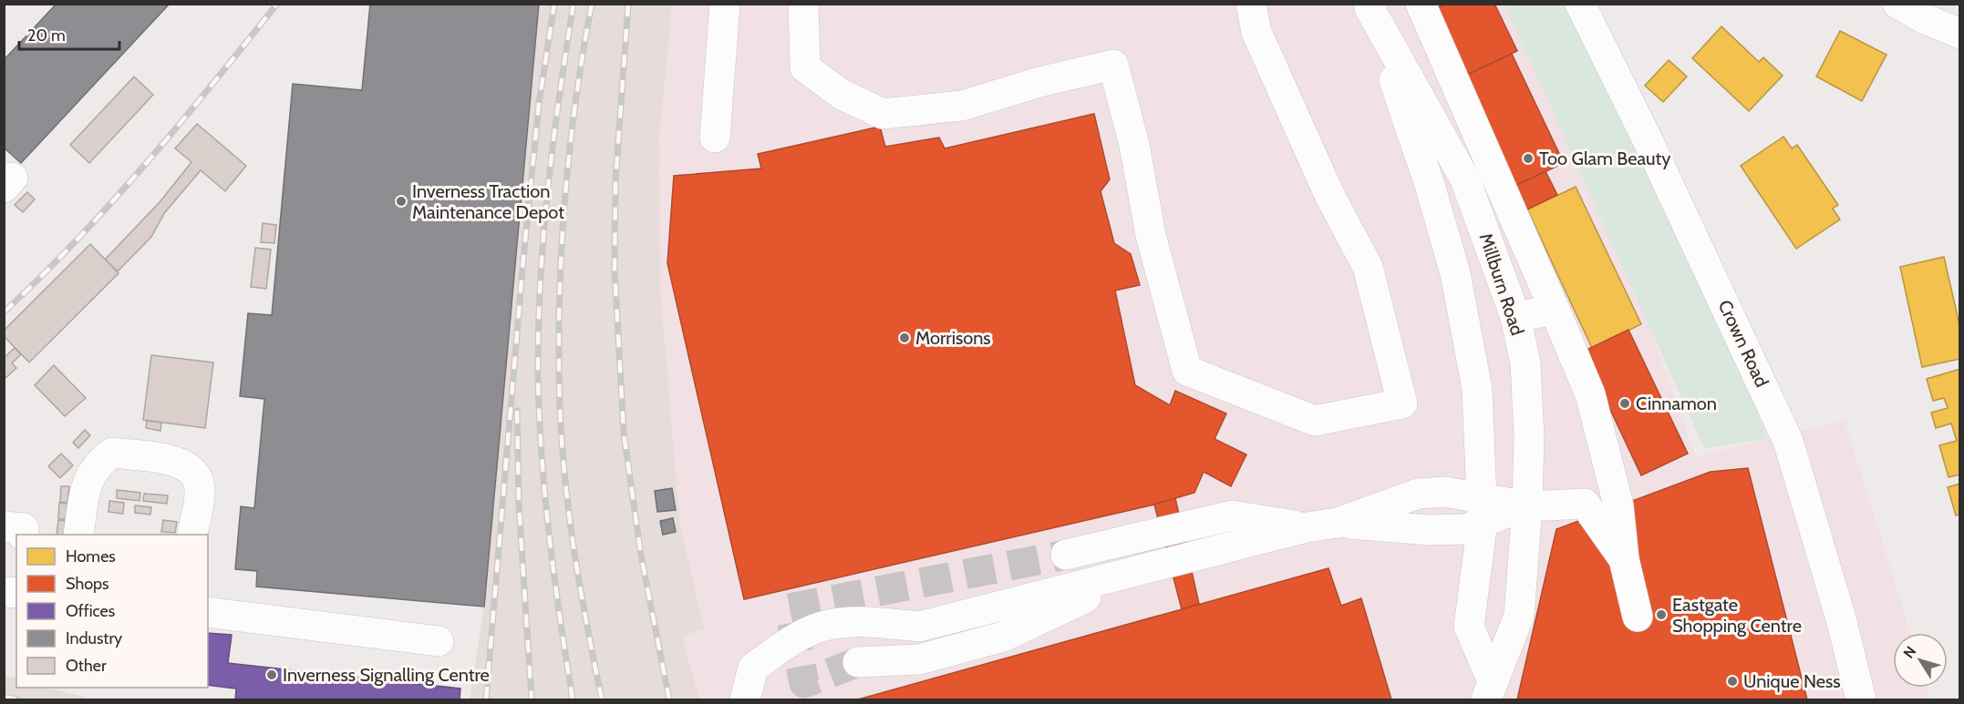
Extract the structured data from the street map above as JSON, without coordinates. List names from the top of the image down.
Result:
{
  "streets": {
    "main road": ["Millburn Road", "Crown Road"]
  },
  "places": [
    "Too Glam Beauty",
    "Inverness Traction Maintenance Depot",
    "Morrisons",
    "Cinnamon",
    "Eastgate Shopping Centre",
    "Inverness Signalling Centre",
    "Unique Ness"
  ],
  "legend": [
    "Homes",
    "Shops",
    "Offices",
    "Industry",
    "Other"
  ],
  "scale_bar": "20 m",
  "north": "top left"
}
